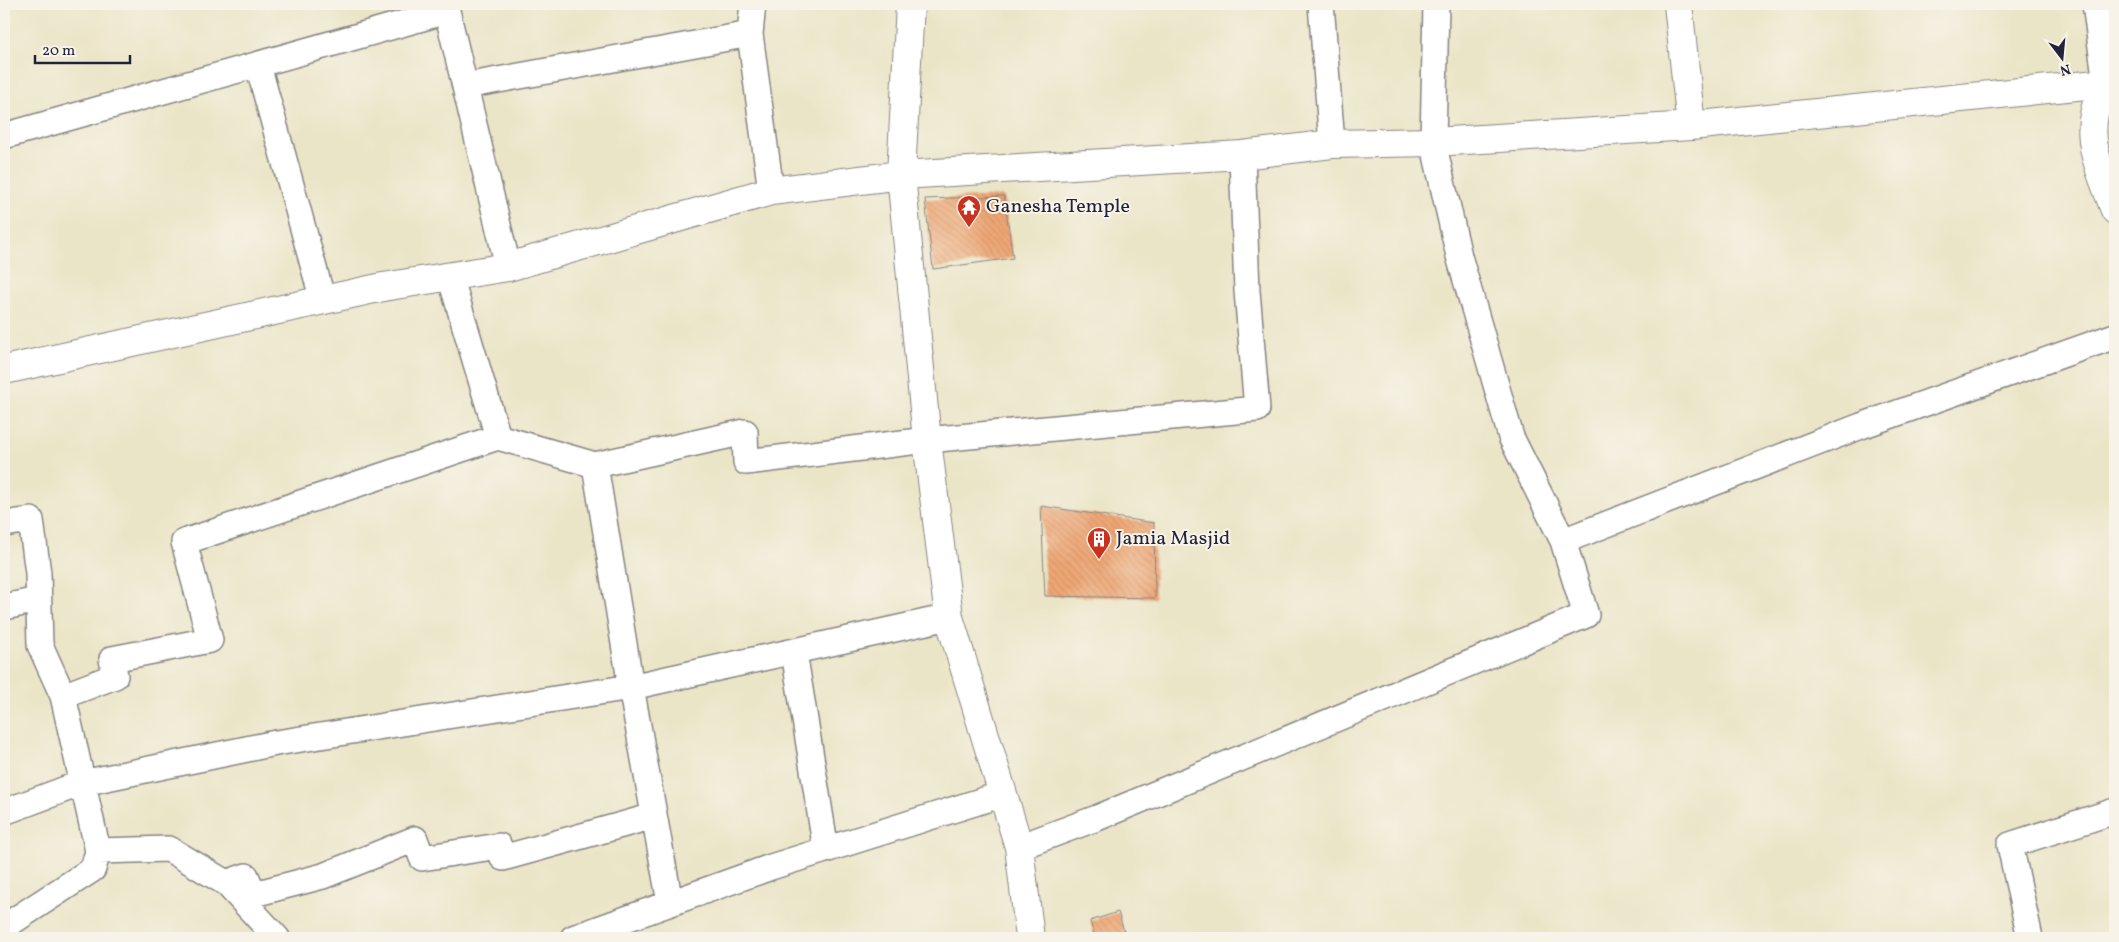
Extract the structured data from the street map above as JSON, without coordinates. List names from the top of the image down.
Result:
{
  "places": {
    "temple": ["Ganesha Temple"],
    "building": ["Jamia Masjid"]
  },
  "scale_bar": "20 m",
  "north": "bottom"
}
